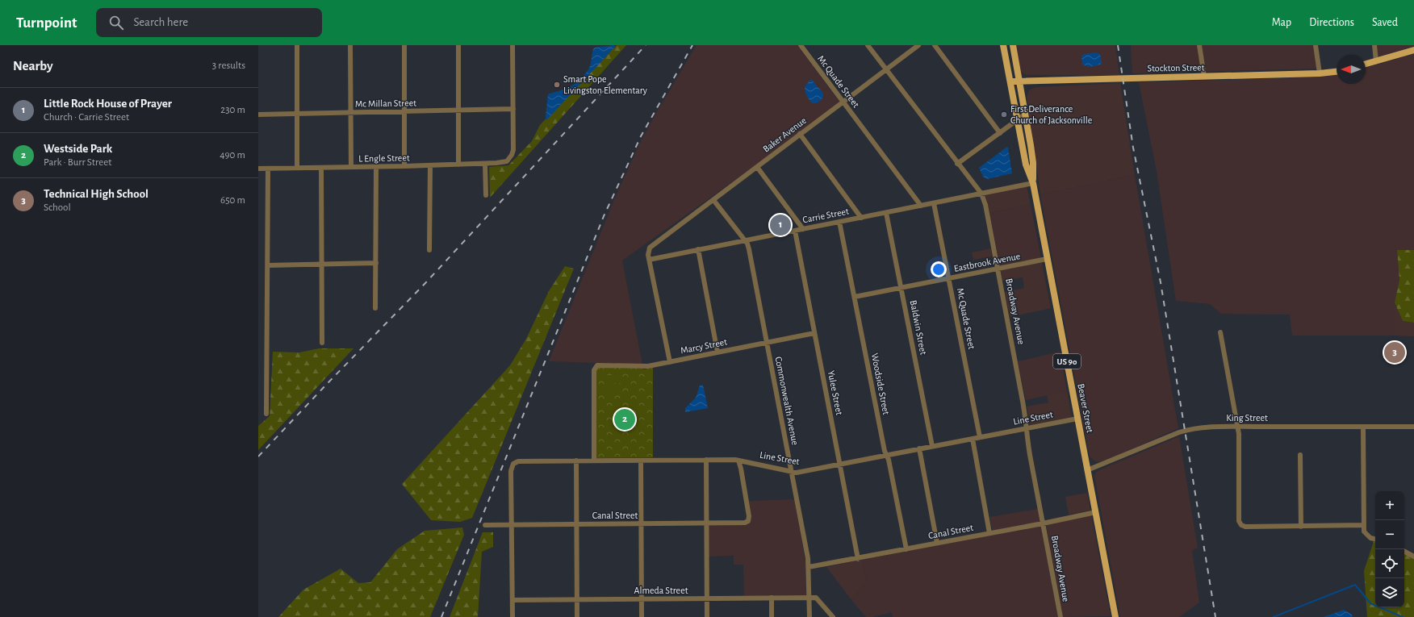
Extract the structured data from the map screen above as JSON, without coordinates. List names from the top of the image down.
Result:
{
  "streets": {
    "main road": ["Stockton Street", "US 90", "Beaver Street"],
    "street": [
      "Mc Quade Street",
      "Mc Millan Street",
      "Baker Avenue",
      "L Engle Street",
      "Carrie Street",
      "Eastbrook Avenue",
      "Broadway Avenue",
      "Baldwin Street",
      "Marcy Street",
      "Woodside Street",
      "Yulee Street",
      "Commonwealth Avenue",
      "Line Street",
      "King Street",
      "Canal Street",
      "Almeda Street"
    ]
  },
  "crossings": [
    ["Stockton Street", "Beaver Street"],
    ["Mc Quade Street", "Baker Avenue"],
    ["Mc Quade Street", "Carrie Street"],
    ["Mc Quade Street", "Eastbrook Avenue"],
    ["Mc Quade Street", "Line Street"],
    ["Mc Millan Street", "L Engle Street"],
    ["Baker Avenue", "Carrie Street"],
    ["Baker Avenue", "Broadway Avenue"],
    ["Baker Avenue", "Commonwealth Avenue"],
    ["Carrie Street", "Broadway Avenue"],
    ["Carrie Street", "Baldwin Street"],
    ["Carrie Street", "Woodside Street"],
    ["Carrie Street", "Yulee Street"],
    ["Carrie Street", "Commonwealth Avenue"],
    ["Carrie Street", "Beaver Street"],
    ["Eastbrook Avenue", "Broadway Avenue"],
    ["Eastbrook Avenue", "Baldwin Street"],
    ["Eastbrook Avenue", "Woodside Street"],
    ["Eastbrook Avenue", "Beaver Street"],
    ["Broadway Avenue", "Line Street"],
    ["Broadway Avenue", "Canal Street"],
    ["Baldwin Street", "Line Street"],
    ["Marcy Street", "Yulee Street"],
    ["Marcy Street", "Commonwealth Avenue"],
    ["Marcy Street", "Line Street"],
    ["Woodside Street", "Line Street"],
    ["Woodside Street", "Canal Street"],
    ["Yulee Street", "Line Street"],
    ["Yulee Street", "Canal Street"],
    ["Commonwealth Avenue", "Line Street"],
    ["Commonwealth Avenue", "Canal Street"],
    ["Commonwealth Avenue", "Almeda Street"],
    ["Beaver Street", "Line Street"],
    ["Beaver Street", "King Street"],
    ["Beaver Street", "Canal Street"],
    ["Line Street", "Canal Street"]
  ],
  "places": ["Smart Pope Livingston Elementary", "First Deliverance Church of Jacksonville"],
  "north": "left",
  "page": {
    "header": "Turnpoint",
    "search": "Search here",
    "nav": ["Map", "Directions", "Saved"],
    "heading": ["Nearby", "3 results"],
    "list": [
      {
        "mark": "1",
        "name": "Little Rock House of Prayer",
        "note": "Church · Carrie Street",
        "value": "230 m"
      },
      {
        "mark": "2",
        "name": "Westside Park",
        "note": "Park · Burr Street",
        "value": "490 m"
      },
      {
        "mark": "3",
        "name": "Technical High School",
        "note": "School",
        "value": "650 m"
      }
    ],
    "pins": ["1", "3", "2"],
    "map_buttons": ["+", "−"]
  }
}
